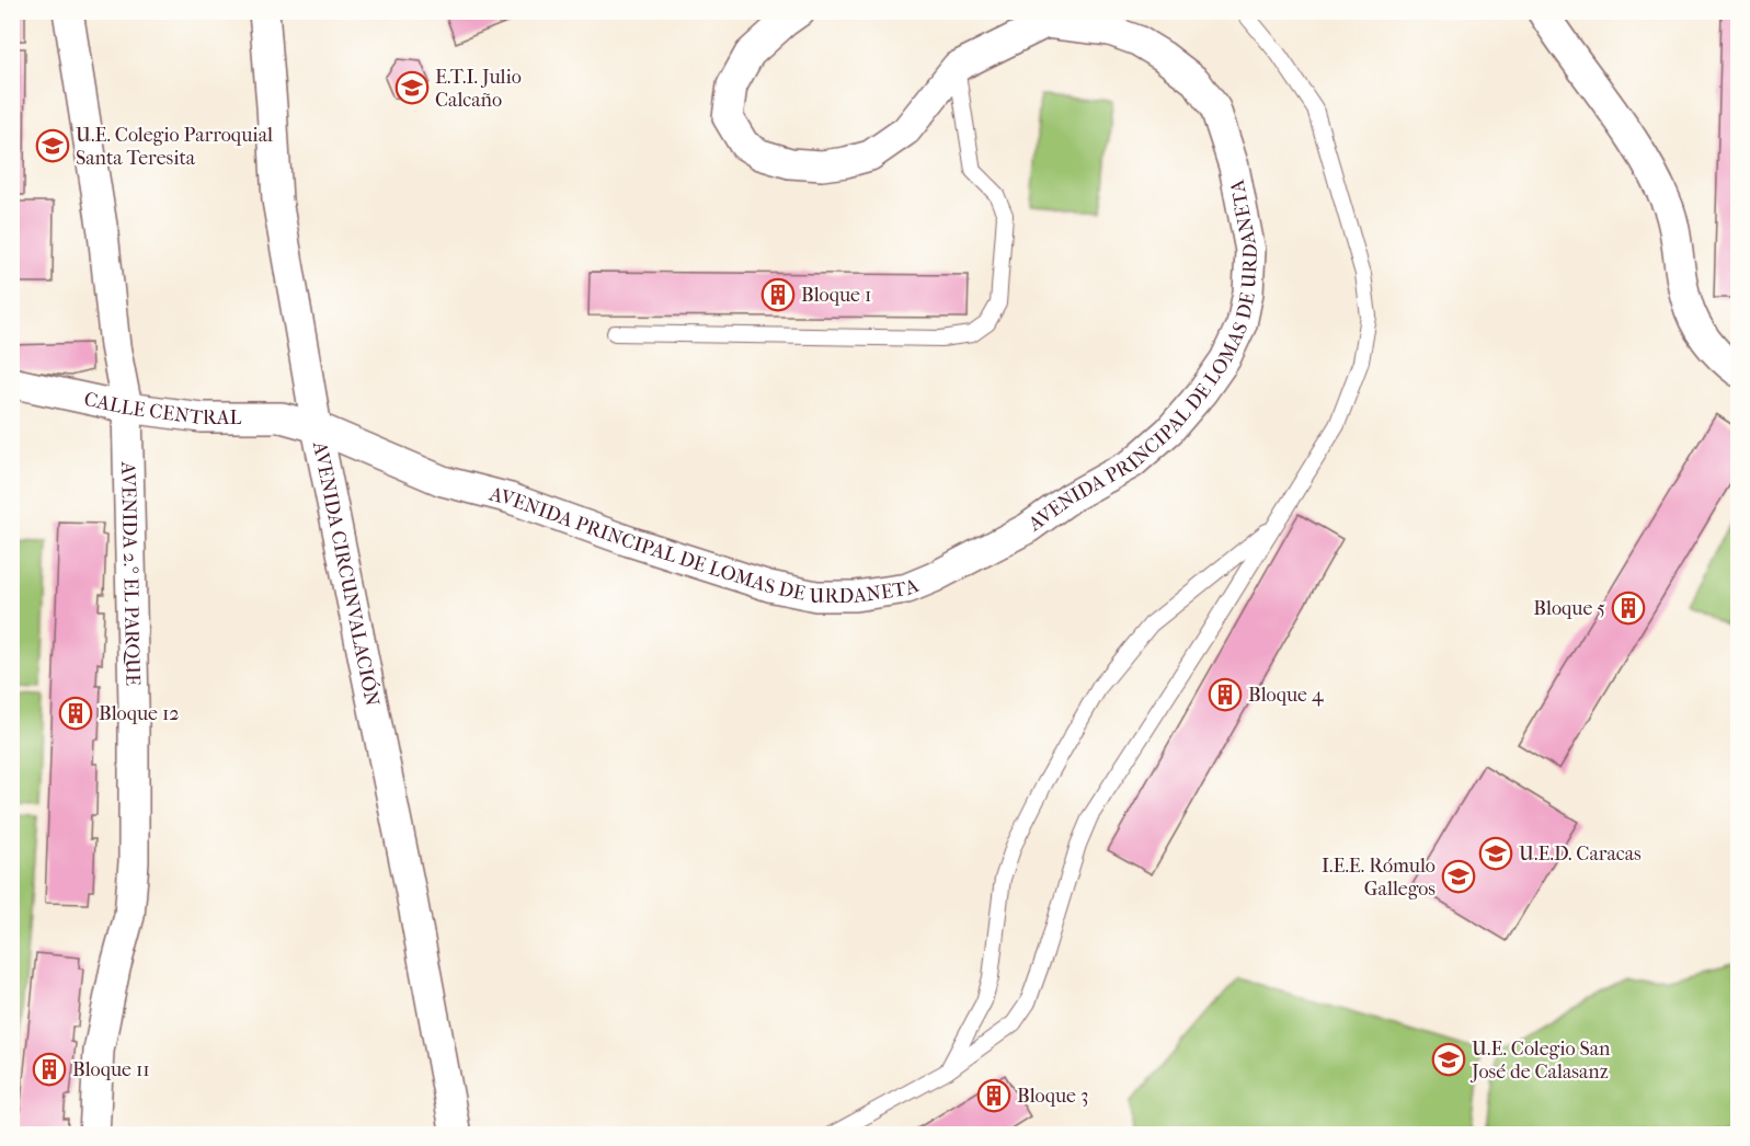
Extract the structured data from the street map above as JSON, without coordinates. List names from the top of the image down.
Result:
{
  "streets": {
    "street": [
      "AVENIDA PRINCIPAL DE LOMAS DE URDANETA",
      "CALLE CENTRAL",
      "AVENIDA 2.° EL PARQUE",
      "AVENIDA CIRCUNVALACIÓN"
    ]
  },
  "crossings": [
    ["AVENIDA PRINCIPAL DE LOMAS DE URDANETA", "CALLE CENTRAL"],
    ["AVENIDA PRINCIPAL DE LOMAS DE URDANETA", "AVENIDA CIRCUNVALACIÓN"],
    ["CALLE CENTRAL", "AVENIDA 2.° EL PARQUE"],
    ["CALLE CENTRAL", "AVENIDA CIRCUNVALACIÓN"]
  ],
  "places": {
    "school or university": [
      "E.T.I. Julio Calcaño",
      "U.E. Colegio Parroquial Santa Teresita",
      "U.E.D. Caracas",
      "I.E.E. Rómulo Gallegos",
      "U.E. Colegio San José de Calasanz"
    ],
    "building": [
      "Bloque 1",
      "Bloque 5",
      "Bloque 4",
      "Bloque 12",
      "Bloque 11",
      "Bloque 3"
    ]
  }
}
